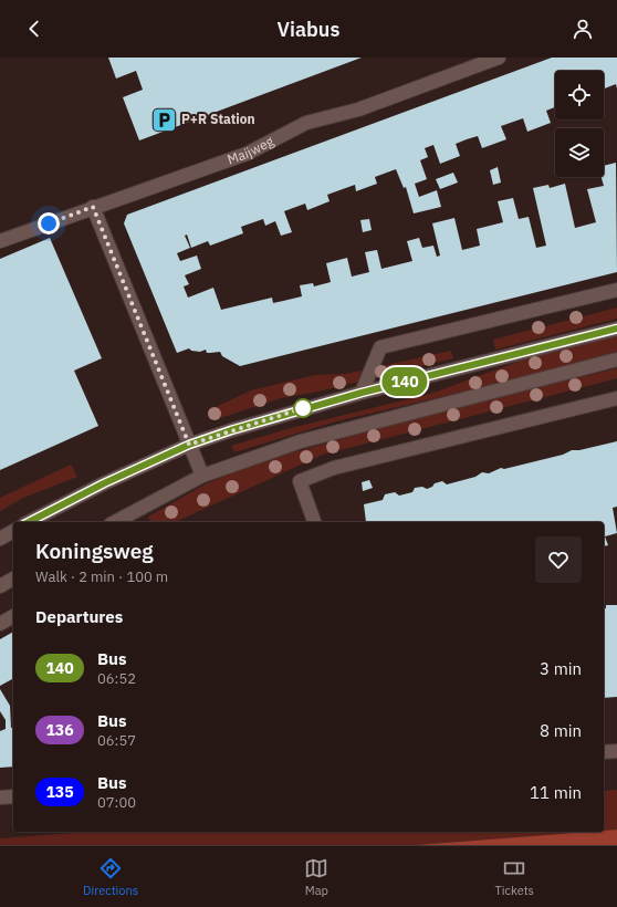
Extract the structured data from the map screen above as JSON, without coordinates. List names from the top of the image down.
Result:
{
  "streets": {
    "street": ["Maijweg"]
  },
  "places": {
    "parking": ["P+R Station"]
  },
  "lines": ["bus line 140"],
  "page": {
    "header": "Viabus",
    "on_map": "140",
    "heading": [
      ["Koningsweg", "Walk · 2 min · 100 m"],
      "Departures"
    ],
    "list": [
      {
        "mark": "140",
        "name": "Bus",
        "note": "06:52",
        "value": "3 min"
      },
      {
        "mark": "136",
        "name": "Bus",
        "note": "06:57",
        "value": "8 min"
      },
      {
        "mark": "135",
        "name": "Bus",
        "note": "07:00",
        "value": "11 min"
      }
    ],
    "tabs": ["Directions", "Map", "Tickets"]
  }
}
